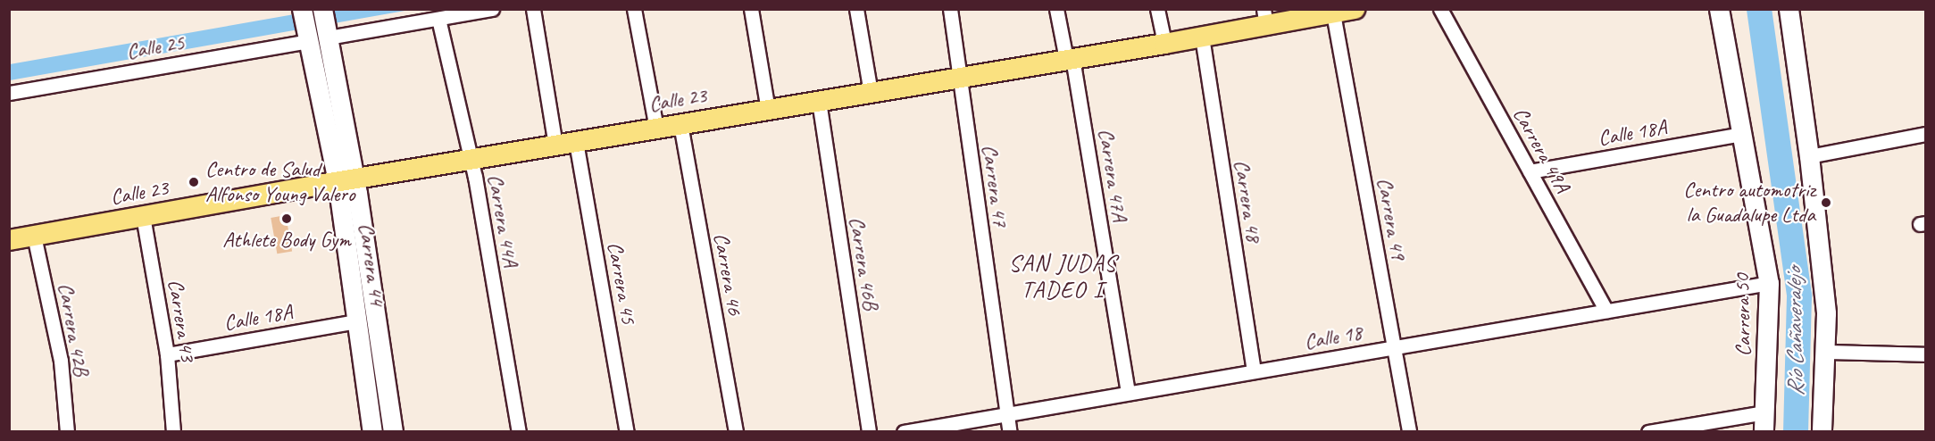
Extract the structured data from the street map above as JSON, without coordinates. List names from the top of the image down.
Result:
{
  "streets": {
    "main road": ["Calle 23", "Carrera 44", "Carrera 50"],
    "street": [
      "Calle 25",
      "Calle 18A",
      "Carrera 49A",
      "Carrera 47A",
      "Carrera 47",
      "Carrera 48",
      "Carrera 49",
      "Carrera 44A",
      "Carrera 46B",
      "Carrera 46",
      "Carrera 45",
      "Carrera 43",
      "Carrera 42B",
      "Calle 18"
    ]
  },
  "crossings": [
    ["Calle 25", "Carrera 44"],
    ["Calle 23", "Carrera 47A"],
    ["Calle 23", "Carrera 47"],
    ["Calle 23", "Carrera 48"],
    ["Calle 23", "Carrera 49"],
    ["Calle 23", "Carrera 44A"],
    ["Calle 23", "Carrera 46B"],
    ["Calle 23", "Carrera 44"],
    ["Calle 23", "Carrera 46"],
    ["Calle 23", "Carrera 45"],
    ["Calle 23", "Carrera 43"],
    ["Calle 23", "Carrera 42B"],
    ["Calle 18A", "Carrera 49A"],
    ["Calle 18A", "Carrera 44"],
    ["Calle 18A", "Carrera 50"],
    ["Calle 18A", "Carrera 43"],
    ["Carrera 49A", "Calle 18"],
    ["Carrera 47A", "Calle 18"],
    ["Carrera 47", "Calle 18"],
    ["Carrera 48", "Calle 18"],
    ["Carrera 49", "Calle 18"],
    ["Carrera 50", "Calle 18"]
  ],
  "districts": ["SAN JUDAS TADEO I"],
  "water": ["Río Cañaveralejo"],
  "places": ["Centro de Salud Alfonso Young Valero", "Centro automotriz la Guadalupe Ltda", "Athlete Body Gym"]
}
